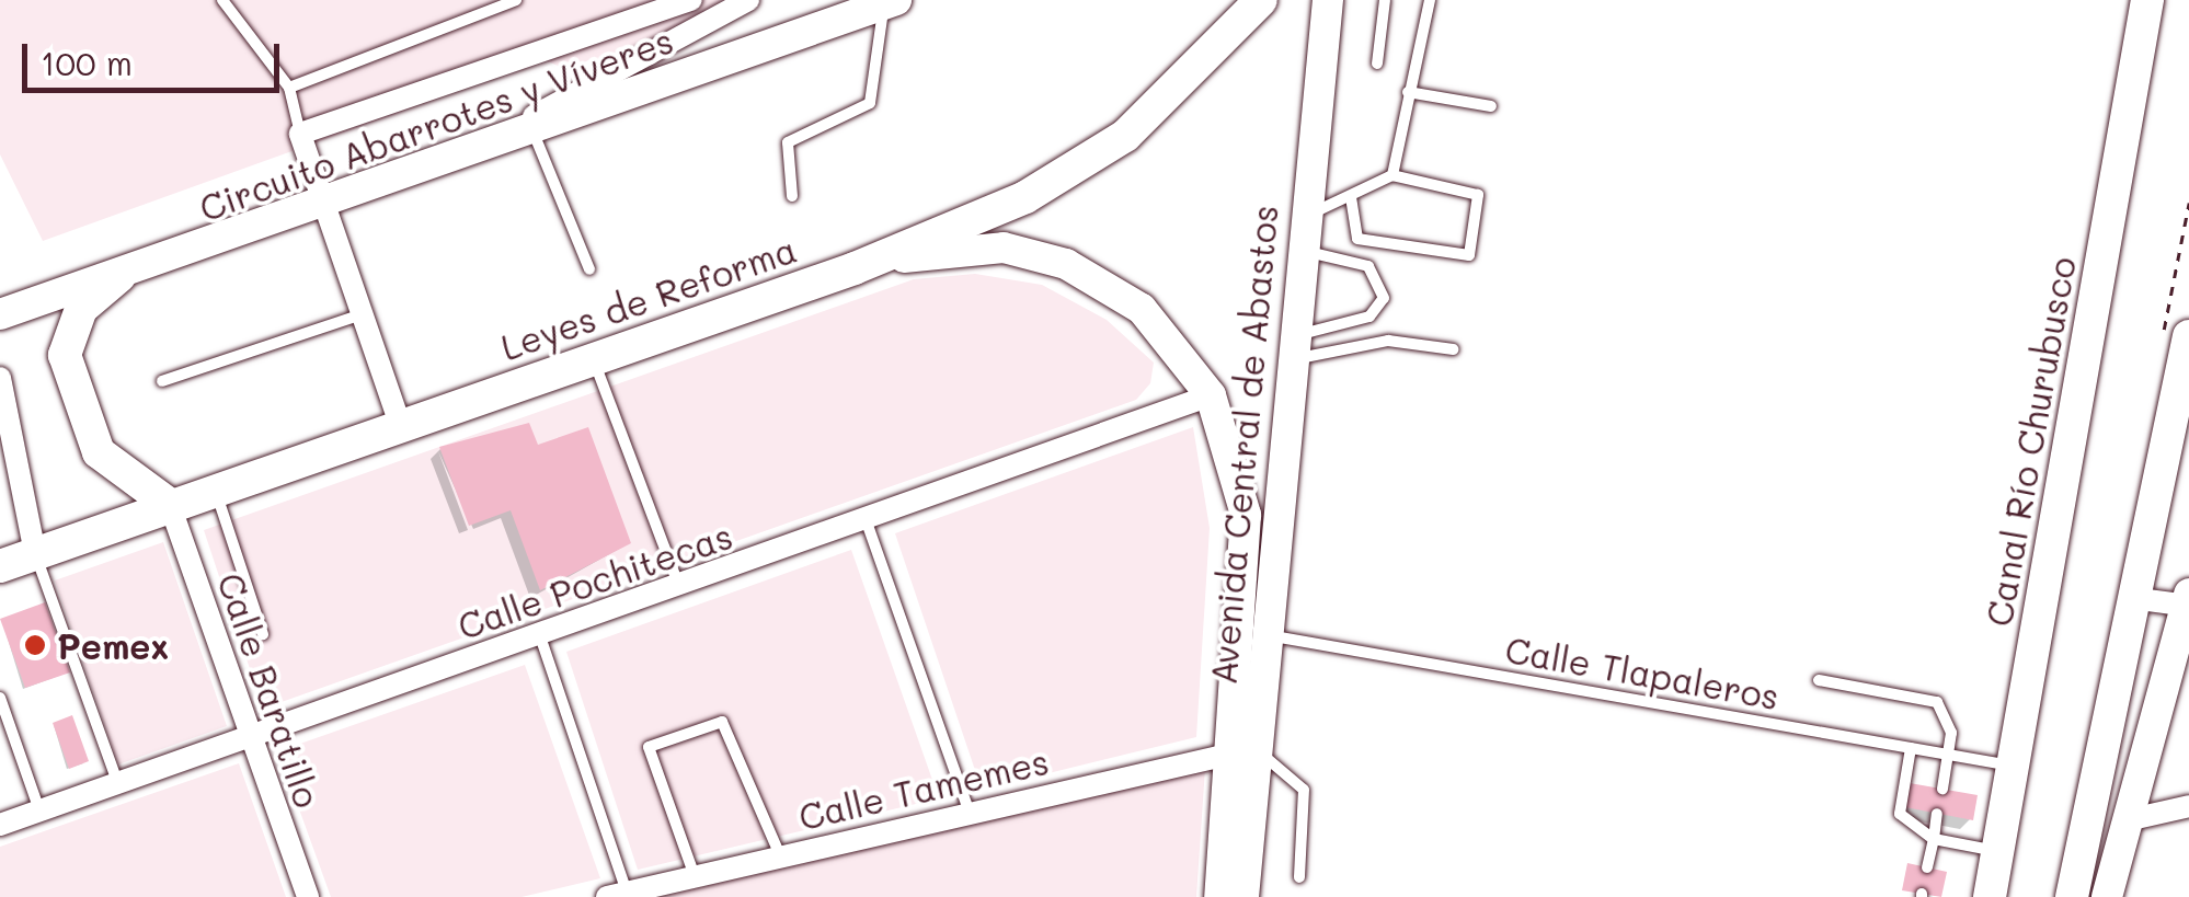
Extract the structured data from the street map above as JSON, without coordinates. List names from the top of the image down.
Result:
{
  "streets": {
    "main road": ["Leyes de Reforma", "Canal Río Churubusco"],
    "street": [
      "Circuito Abarrotes y Víveres",
      "Avenida Central de Abastos",
      "Calle Pochitecas",
      "Calle Baratillo",
      "Calle Tamemes"
    ],
    "lane": ["Calle Tlapaleros"]
  },
  "crossings": [
    ["Leyes de Reforma", "Avenida Central de Abastos"],
    ["Leyes de Reforma", "Calle Baratillo"],
    ["Canal Río Churubusco", "Calle Tlapaleros"],
    ["Avenida Central de Abastos", "Calle Pochitecas"],
    ["Avenida Central de Abastos", "Calle Tlapaleros"],
    ["Avenida Central de Abastos", "Calle Tamemes"],
    ["Calle Pochitecas", "Calle Baratillo"]
  ],
  "places": ["Pemex"],
  "scale_bar": "100 m"
}
